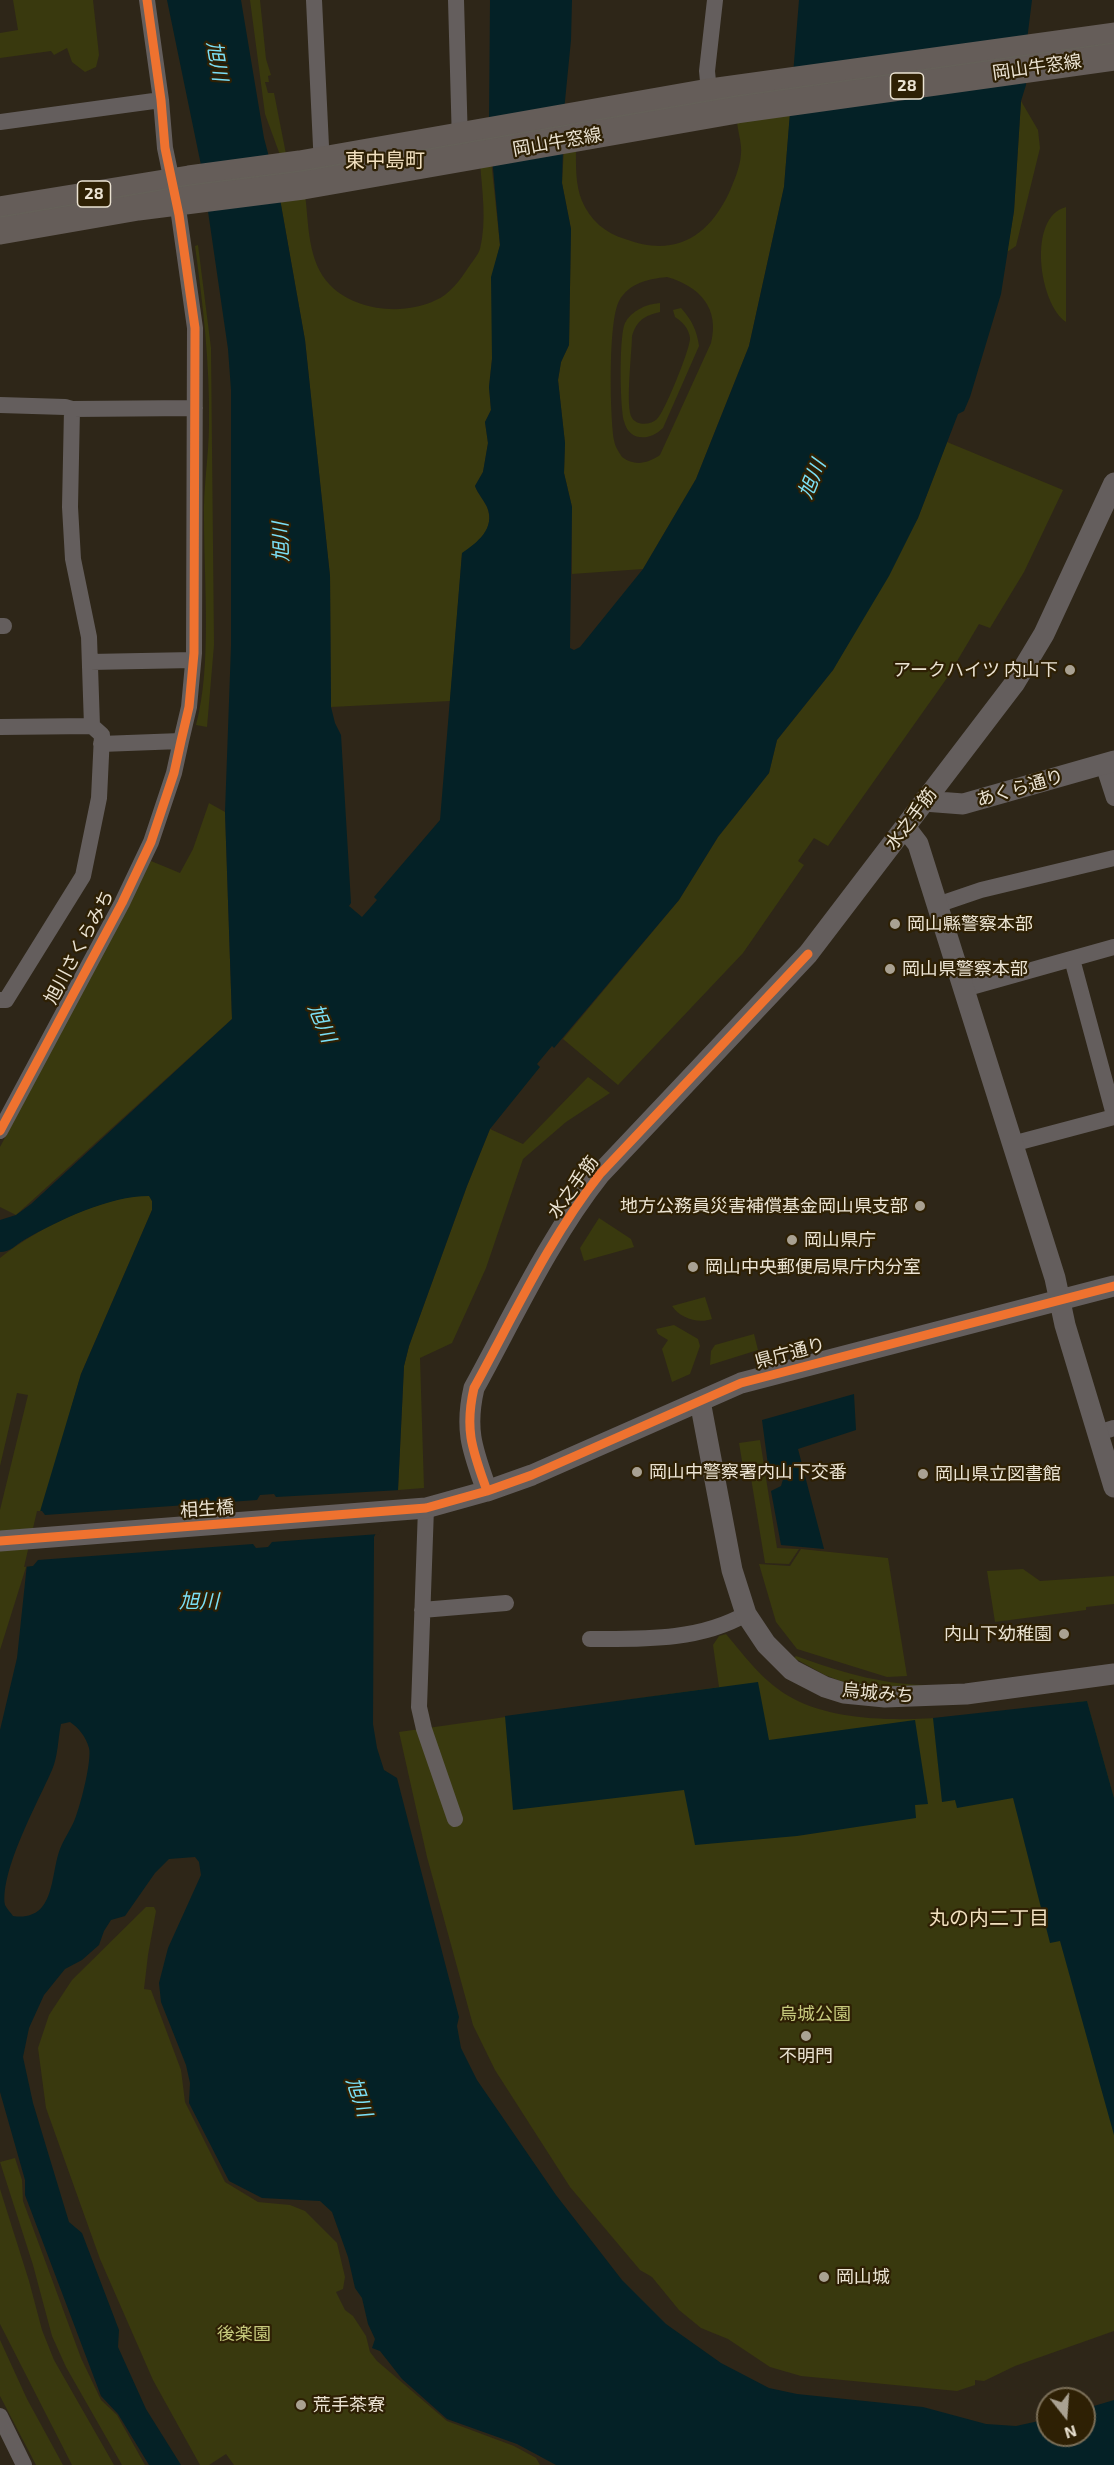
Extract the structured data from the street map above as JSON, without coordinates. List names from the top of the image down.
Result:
{
  "streets": {
    "main road": ["岡山牛窓線", "28"],
    "street": [
      "あくら通り",
      "水之手筋",
      "旭川さくらみち",
      "県庁通り",
      "相生橋",
      "烏城みち"
    ]
  },
  "crossings": [
    ["岡山牛窓線", "旭川さくらみち"],
    ["あくら通り", "水之手筋"],
    ["水之手筋", "県庁通り"],
    ["水之手筋", "相生橋"],
    ["県庁通り", "相生橋"],
    ["県庁通り", "烏城みち"]
  ],
  "districts": ["東中島町", "丸の内二丁目"],
  "water": ["旭川"],
  "parks": ["烏城公園", "後楽園"],
  "places": [
    "アークハイツ 内山下",
    "岡山縣警察本部",
    "岡山県警察本部",
    "地方公務員災害補償基金岡山県支部",
    "岡山県庁",
    "岡山中央郵便局県庁内分室",
    "岡山中警察署内山下交番",
    "岡山県立図書館",
    "内山下幼稚園",
    "不明門",
    "岡山城",
    "荒手茶寮"
  ],
  "north": "bottom"
}
